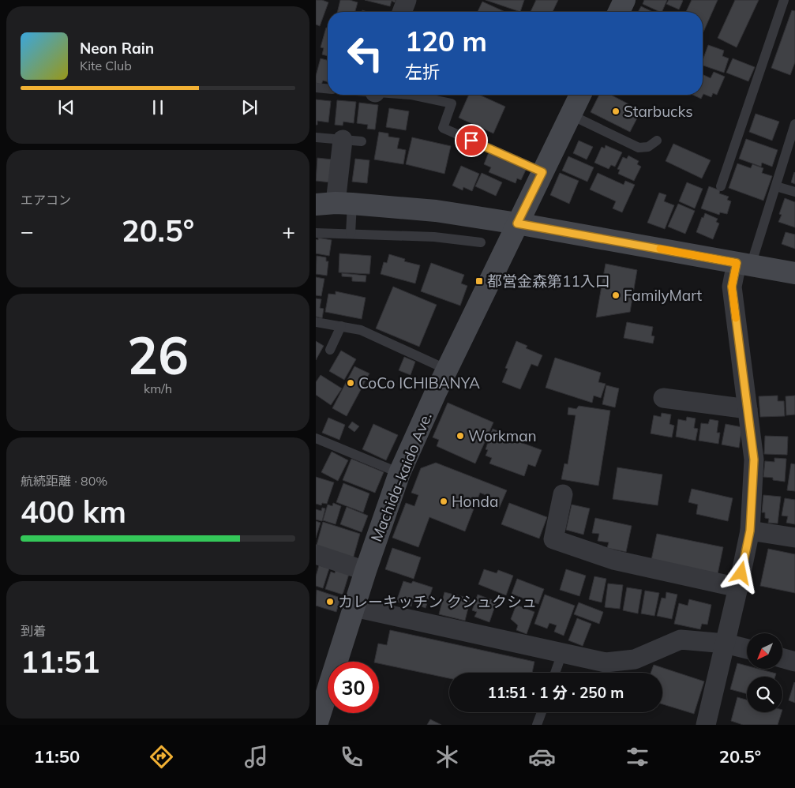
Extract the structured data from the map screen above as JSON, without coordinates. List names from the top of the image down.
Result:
{
  "streets": {
    "main road": ["Machida-kaido Ave."]
  },
  "places": {
    "other": [
      "Starbucks",
      "FamilyMart",
      "CoCo ICHIBANYA",
      "Workman",
      "Honda",
      "カレーキッチン クシュクシュ"
    ],
    "transit": ["都営金森第11入口"]
  },
  "north": "bottom left",
  "page": {
    "turn": ["120 m", "左折"],
    "song": ["Neon Rain", "Kite Club"],
    "tile": [
      "エアコン",
      ["26", "km/h"],
      ["航続距離 · 80%", "400 km"],
      ["到着", "11:51"]
    ],
    "heat": ["−", "20.5°", "+"],
    "limit": "30",
    "trip": "11:51 · 1 分 · 250 m",
    "tabs": ["11:50", "20.5°"]
  }
}
